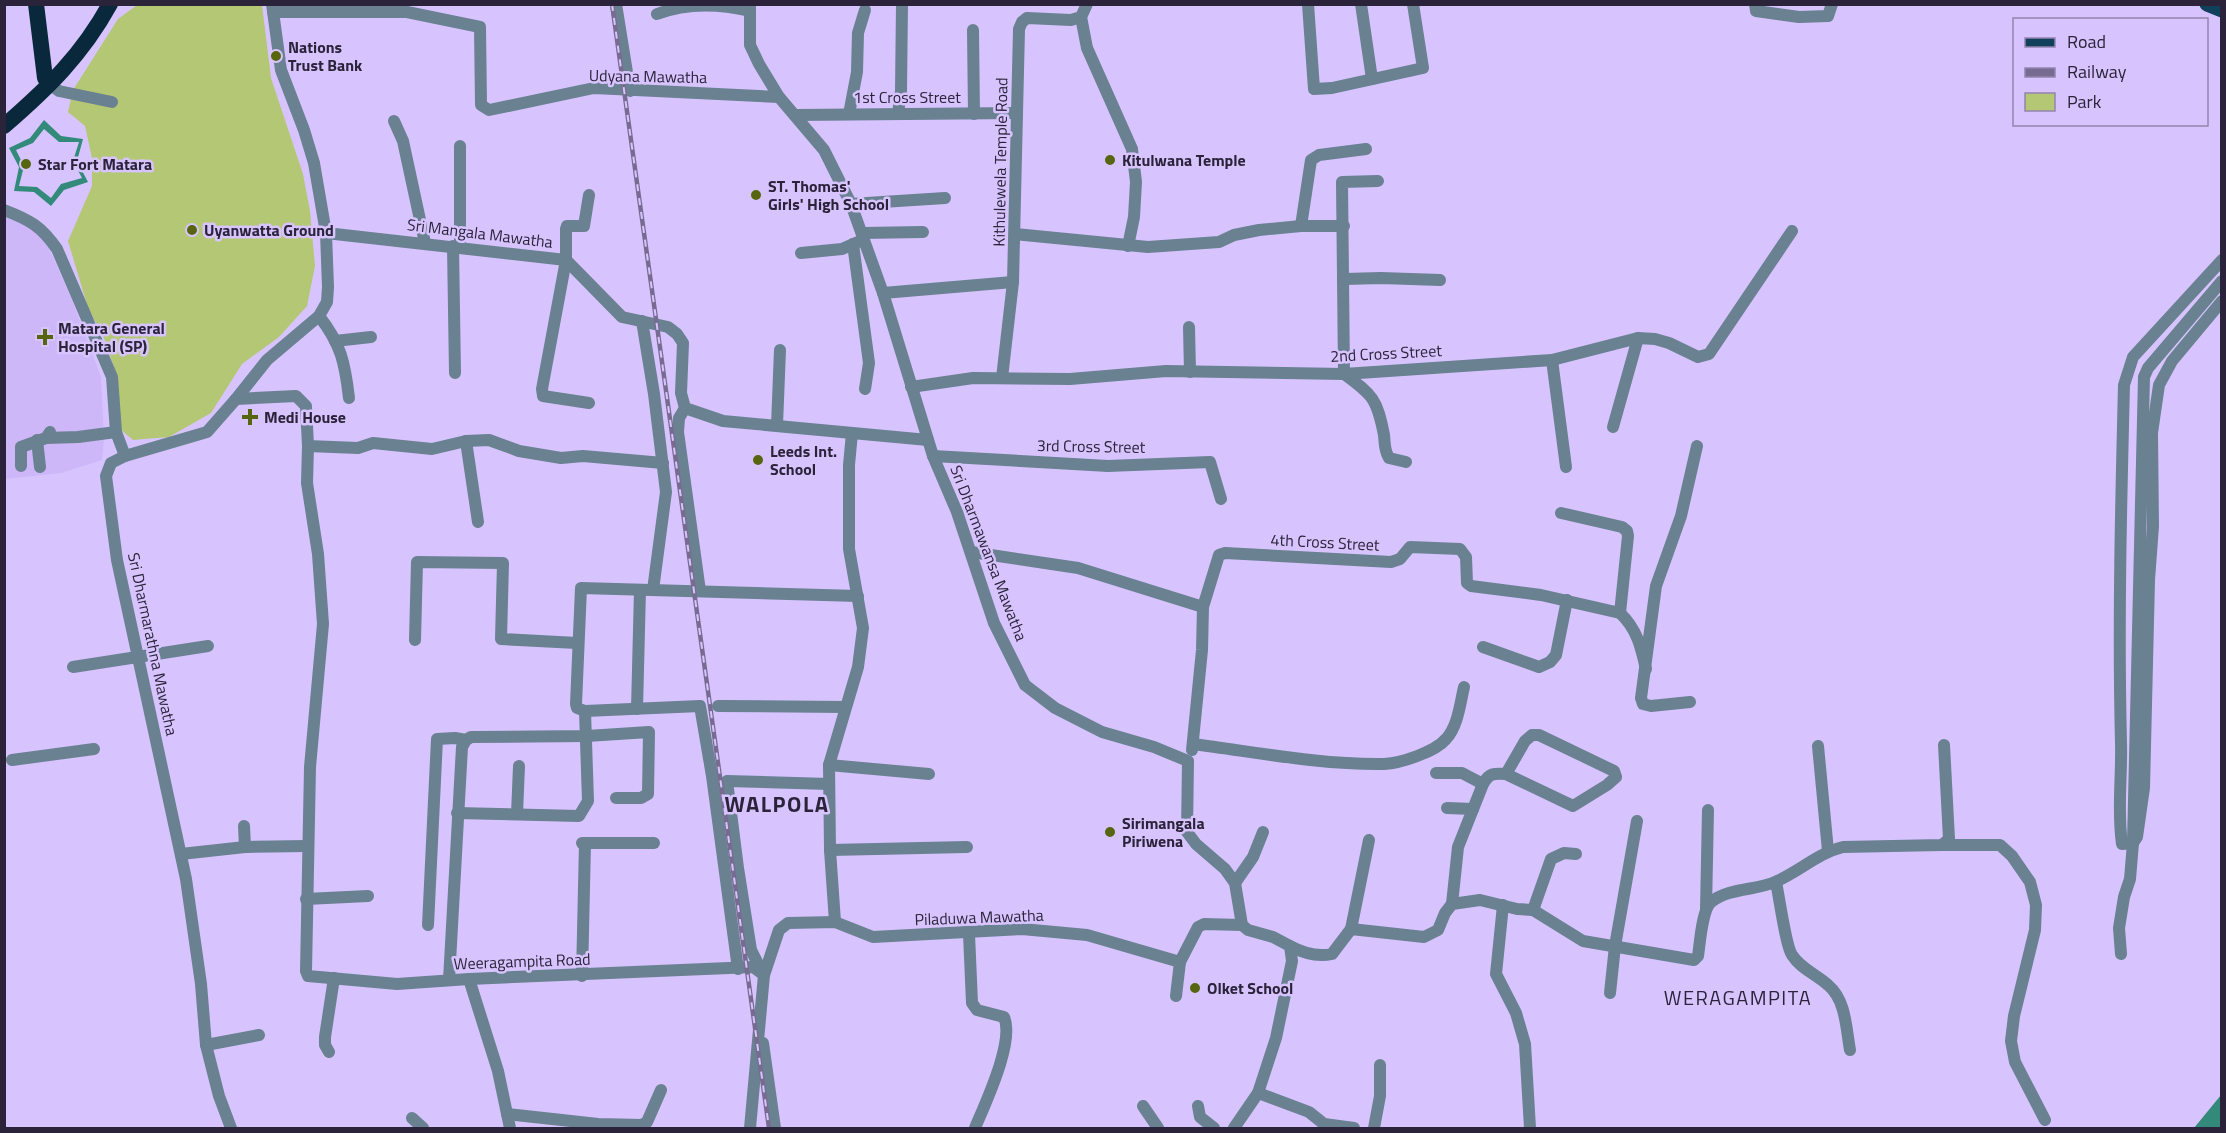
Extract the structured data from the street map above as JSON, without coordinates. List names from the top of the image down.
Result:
{
  "streets": {
    "street": [
      "Udyana Mawatha",
      "1st Cross Street",
      "Kithulewela Temple Road",
      "Sri Mangala Mawatha",
      "2nd Cross Street",
      "3rd Cross Street",
      "4th Cross Street",
      "Sri Dharmawansa Mawatha",
      "Sri Dharmarathna Mawatha",
      "Piladuwa Mawatha",
      "Weeragampita Road"
    ]
  },
  "crossings": [
    ["Udyana Mawatha", "Sri Dharmawansa Mawatha"],
    ["1st Cross Street", "Kithulewela Temple Road"],
    ["1st Cross Street", "Sri Dharmawansa Mawatha"],
    ["Kithulewela Temple Road", "2nd Cross Street"],
    ["2nd Cross Street", "Sri Dharmawansa Mawatha"],
    ["3rd Cross Street", "Sri Dharmawansa Mawatha"],
    ["Piladuwa Mawatha", "Weeragampita Road"]
  ],
  "districts": ["WALPOLA", "WERAGAMPITA"],
  "places": {
    "other": [
      "Nations Trust Bank",
      "Kitulwana Temple",
      "Star Fort Matara",
      "ST. Thomas' Girls' High School",
      "Uyanwatta Ground",
      "Leeds Int. School",
      "Sirimangala Piriwena",
      "Olket School"
    ],
    "health": ["Matara General Hospital (SP)", "Medi House"]
  },
  "legend": ["Road", "Railway", "Park"]
}
